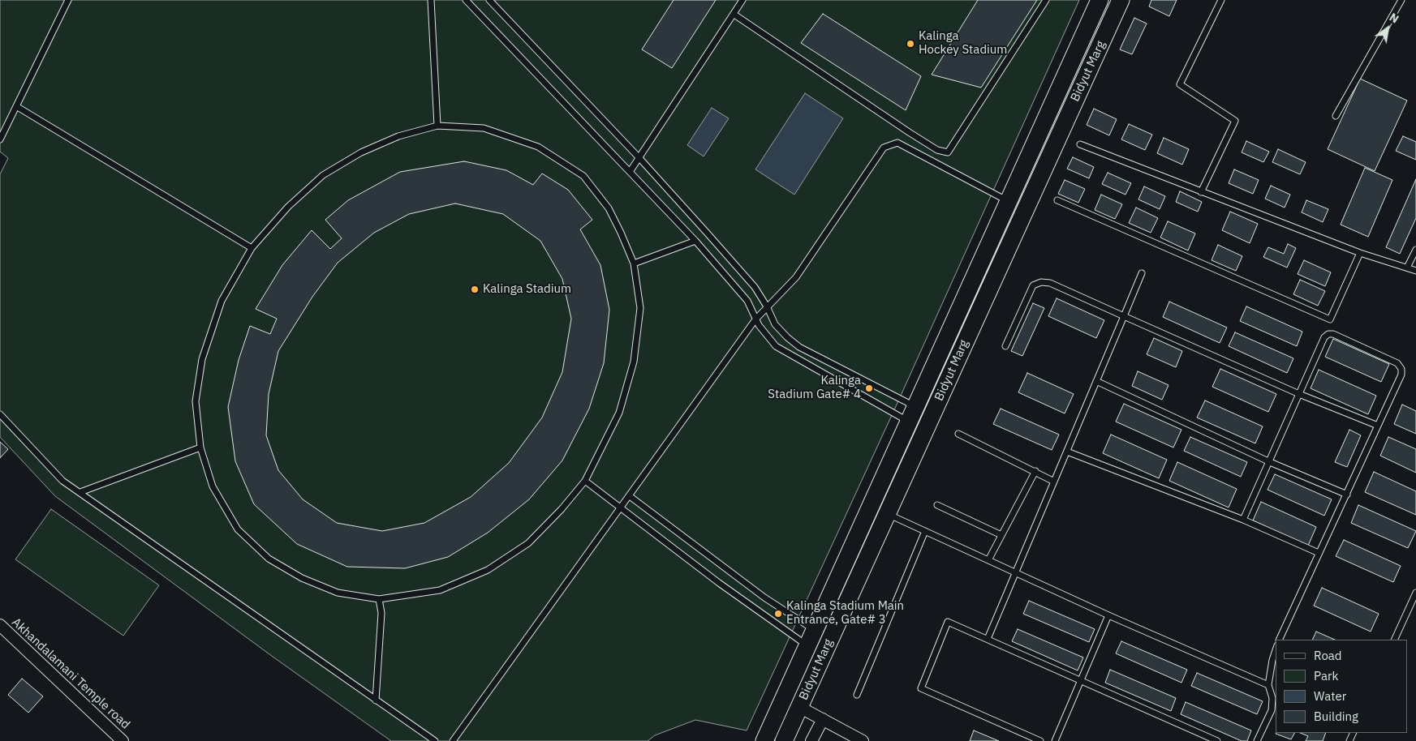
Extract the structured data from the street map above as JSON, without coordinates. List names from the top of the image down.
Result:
{
  "streets": {
    "main road": ["Bidyut Marg"],
    "street": ["Akhandalamani Temple road"]
  },
  "places": [
    "Kalinga Hockey Stadium",
    "Kalinga Stadium",
    "Kalinga Stadium Gate# 4",
    "Kalinga Stadium Main Entrance, Gate# 3"
  ],
  "legend": [
    "Road",
    "Park",
    "Water",
    "Building"
  ],
  "north": "top right"
}
